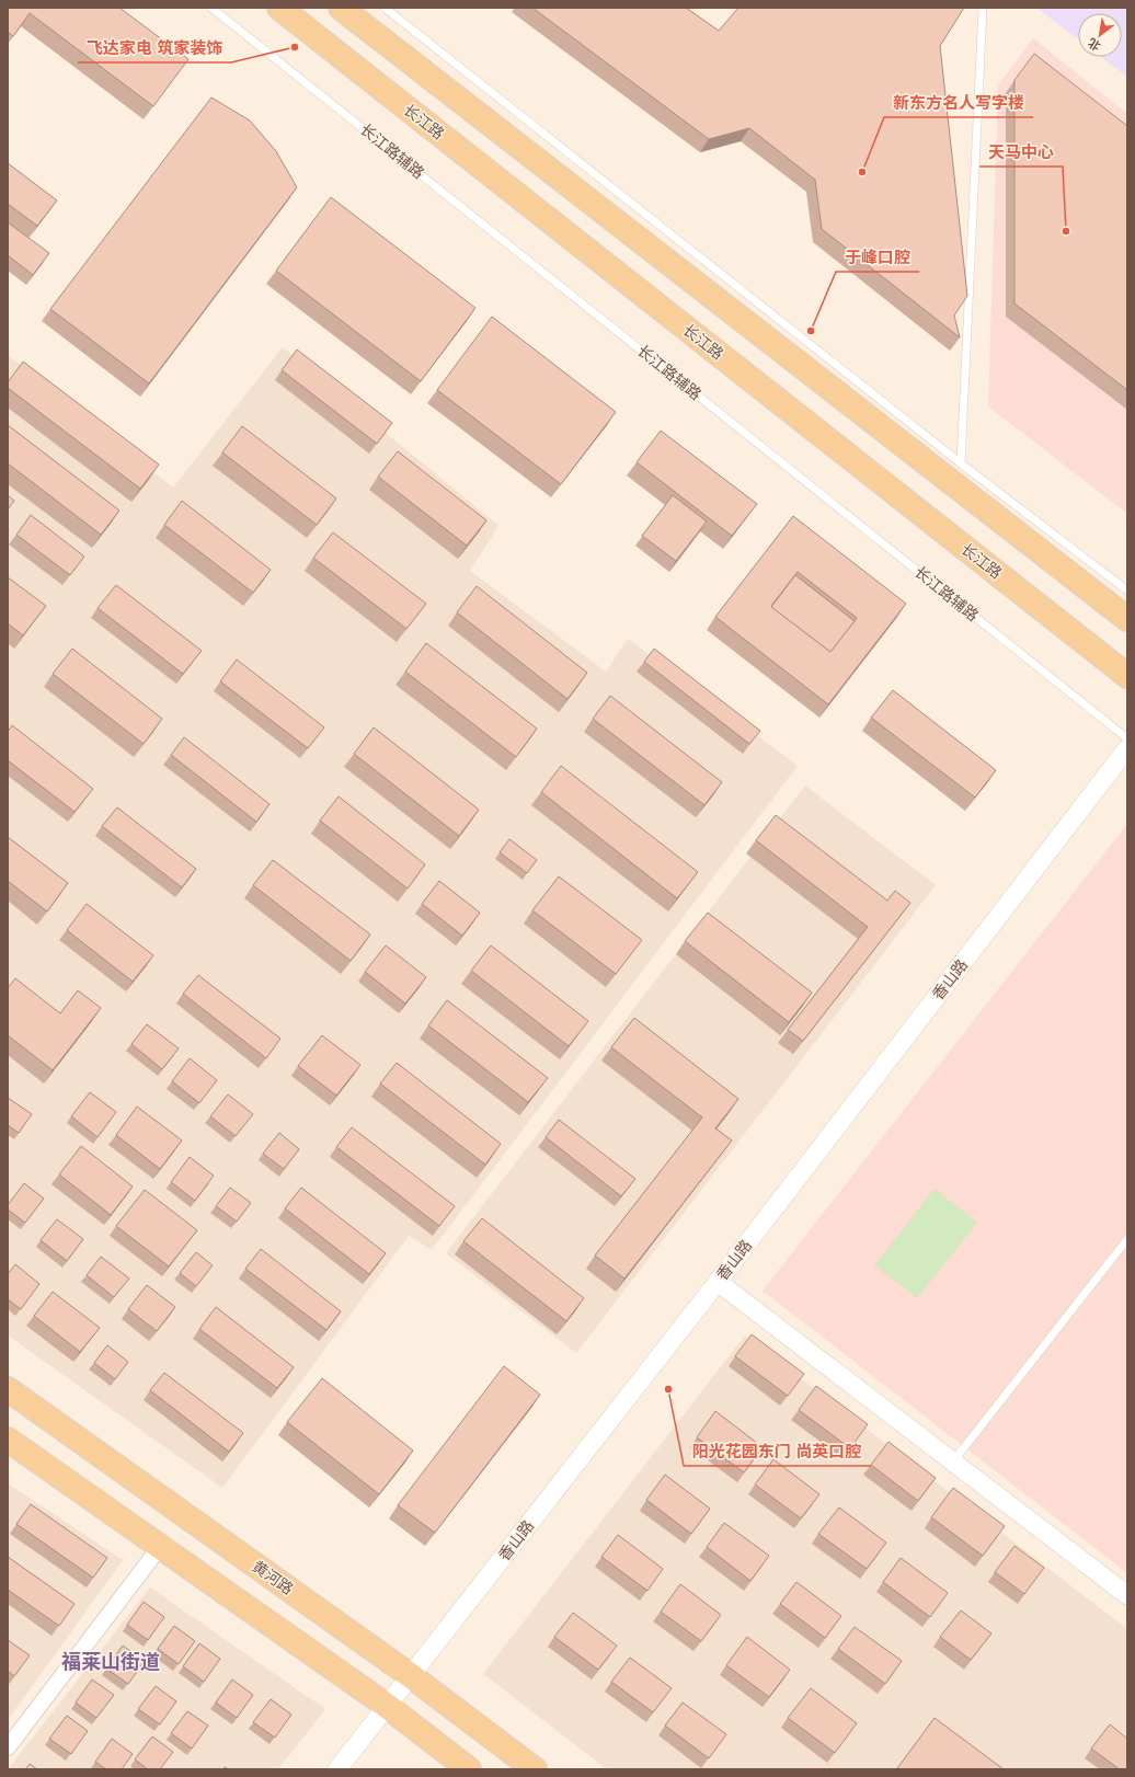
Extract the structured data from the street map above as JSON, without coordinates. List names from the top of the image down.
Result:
{
  "streets": {
    "main road": ["长江路", "黄河路"],
    "street": ["香山路"],
    "lane": ["长江路辅路"]
  },
  "crossings": [
    ["香山路", "黄河路"]
  ],
  "districts": ["福莱山街道"],
  "places": [
    "飞达家电 筑家装饰",
    "新东方名人写字楼",
    "天马中心",
    "于峰口腔",
    "阳光花园东门 尚英口腔"
  ],
  "north": "bottom left"
}
